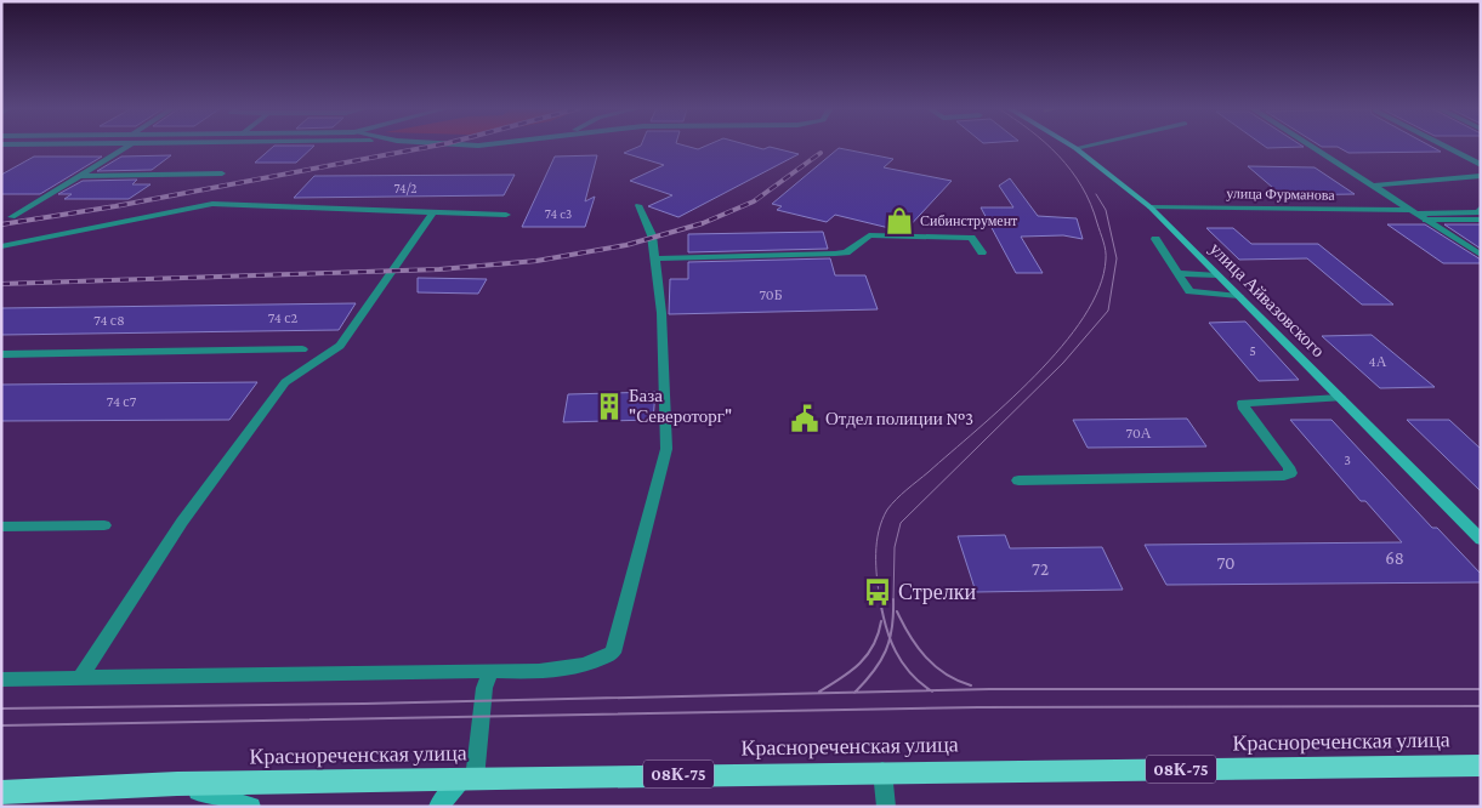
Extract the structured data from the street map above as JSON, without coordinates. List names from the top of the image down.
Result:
{
  "streets": {
    "main road": ["Краснореченская улица", "08К-75"],
    "street": ["улица Фурманова", "улица Айвазовского"]
  },
  "crossings": [
    ["улица Фурманова", "улица Айвазовского"]
  ],
  "places": {
    "shop": ["Сибинструмент"],
    "building": ["База \"Североторг\""],
    "public building": ["Отдел полиции №3"],
    "bus stop": ["Стрелки"]
  },
  "house_numbers": [
    "74/2",
    "74 с3",
    "70Б",
    "74 с2",
    "74 с8",
    "5",
    "4А",
    "74 с7",
    "70А",
    "3",
    "68",
    "70",
    "72"
  ]
}
